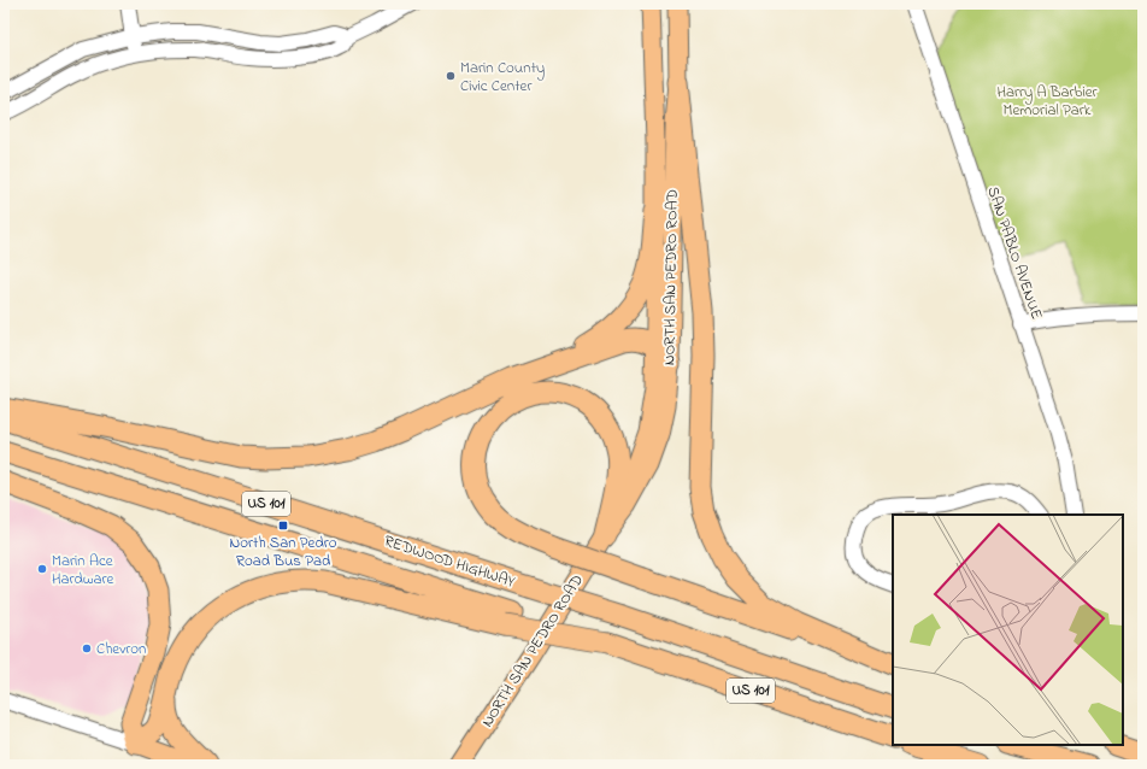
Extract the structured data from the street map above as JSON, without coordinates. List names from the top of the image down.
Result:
{
  "streets": {
    "highway": ["US 101", "REDWOOD HIGHWAY"],
    "main road": ["NORTH SAN PEDRO ROAD"],
    "street": ["SAN PABLO AVENUE"]
  },
  "crossings": [
    ["US 101", "REDWOOD HIGHWAY"]
  ],
  "parks": ["Harry A Barbier Memorial Park"],
  "places": {
    "other": ["Marin County Civic Center", "Marin Ace Hardware", "Chevron"],
    "transit": ["North San Pedro Road Bus Pad"]
  }
}
